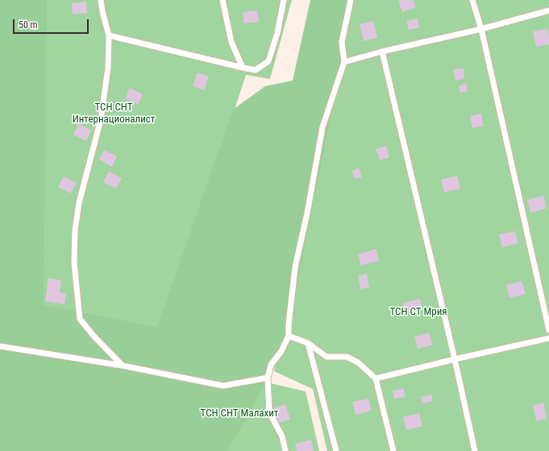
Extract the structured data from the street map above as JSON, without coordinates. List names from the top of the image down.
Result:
{
  "parks": ["ТСН СНТ Интернационалист", "ТСН СТ Мрия", "ТСН СНТ Малахит"],
  "scale_bar": "50 m"
}
